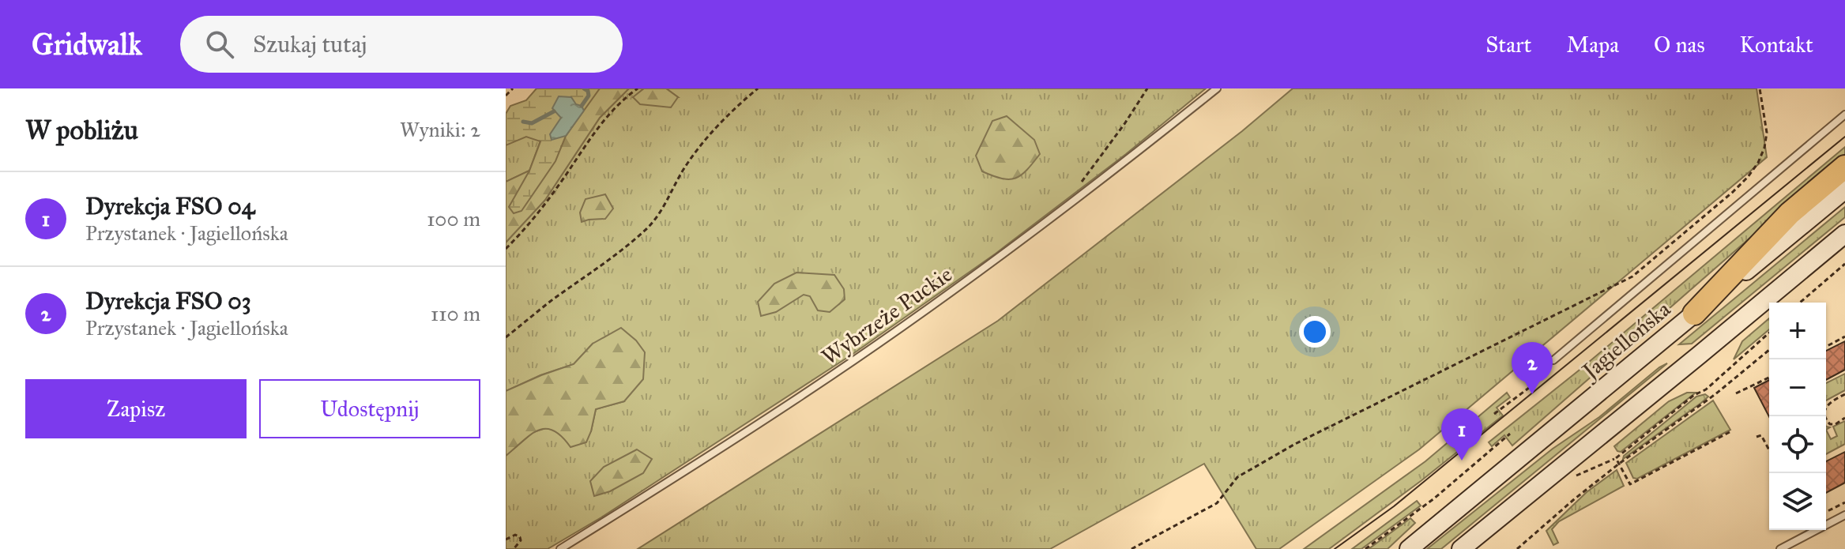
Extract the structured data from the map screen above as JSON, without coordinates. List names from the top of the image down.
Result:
{
  "streets": {
    "main road": ["Jagiellońska"],
    "lane": ["Wybrzeże Puckie"]
  },
  "page": {
    "header": "Gridwalk",
    "search": "Szukaj tutaj",
    "nav": [
      "Start",
      "Mapa",
      "O nas",
      "Kontakt"
    ],
    "heading": ["W pobliżu", "Wyniki: 2"],
    "list": [
      {
        "mark": "1",
        "name": "Dyrekcja FSO 04",
        "note": "Przystanek · Jagiellońska",
        "value": "100 m"
      },
      {
        "mark": "2",
        "name": "Dyrekcja FSO 03",
        "note": "Przystanek · Jagiellońska",
        "value": "110 m"
      }
    ],
    "map_buttons": ["+", "−"],
    "pins": ["2", "1"],
    "buttons": ["Zapisz", "Udostępnij"]
  }
}
